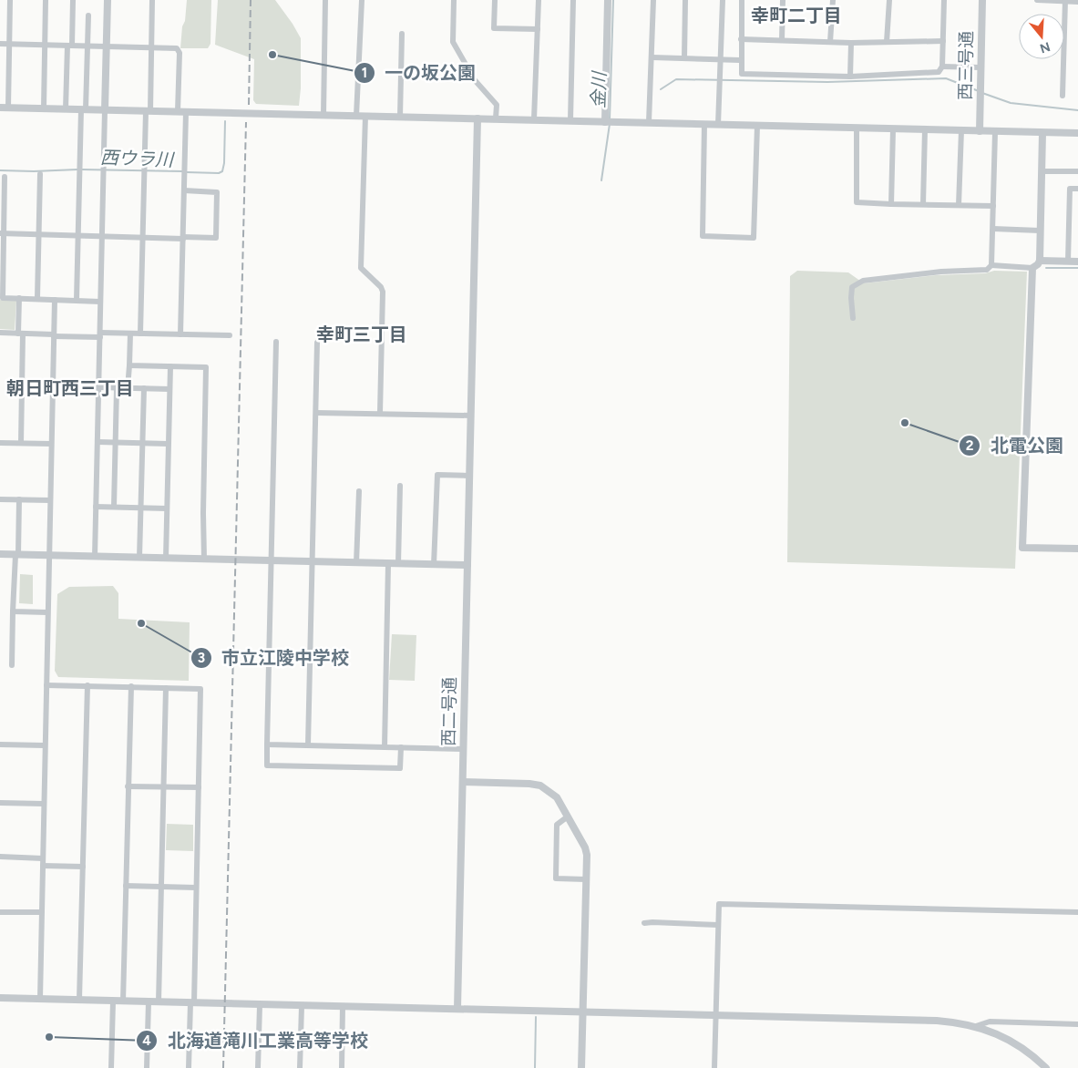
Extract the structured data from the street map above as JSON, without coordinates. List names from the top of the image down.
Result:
{
  "streets": {
    "street": ["西三号通", "西二号通"]
  },
  "districts": ["幸町二丁目", "幸町三丁目", "朝日町西三丁目"],
  "water": ["金川", "西ウラ川"],
  "places": [
    "一の坂公園",
    "北電公園",
    "市立江陵中学校",
    "北海道滝川工業高等学校"
  ],
  "north": "bottom"
}
